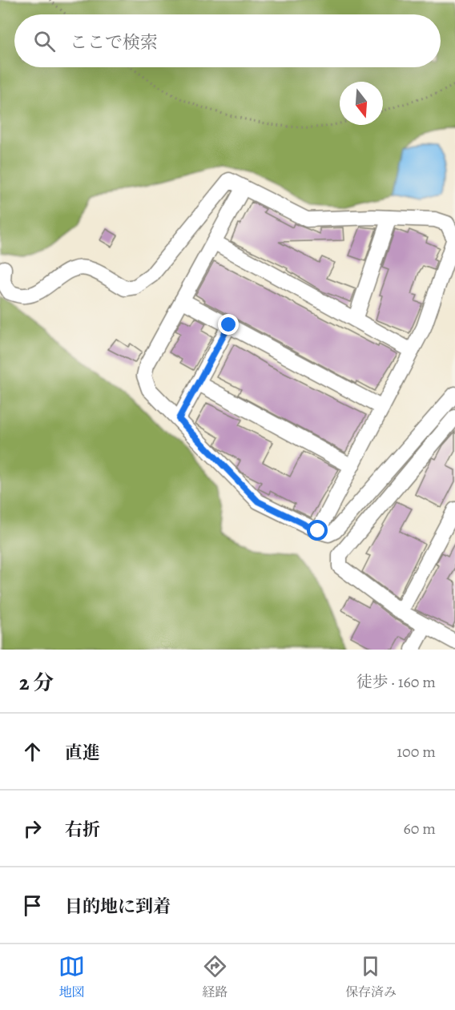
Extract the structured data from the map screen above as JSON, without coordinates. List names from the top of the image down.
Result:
{
  "north": "bottom",
  "page": {
    "search": "ここで検索",
    "heading": ["2 分", "徒歩 · 160 m"],
    "list": [
      ["直進", "100 m"],
      ["右折", "60 m"],
      "目的地に到着"
    ],
    "nav": ["地図", "経路", "保存済み"]
  }
}
